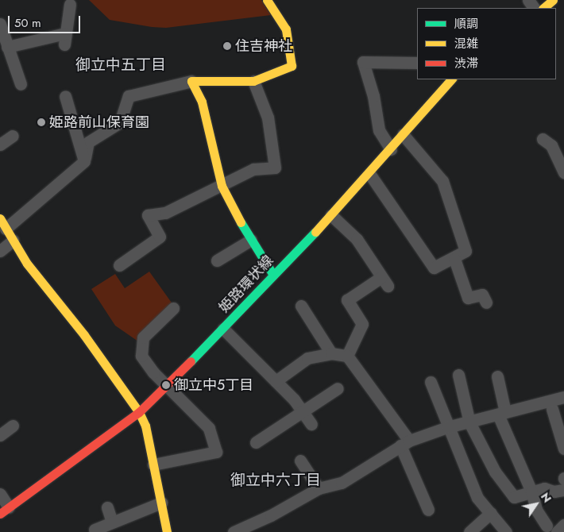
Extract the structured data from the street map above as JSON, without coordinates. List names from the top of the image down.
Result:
{
  "streets": {
    "street": ["姫路環状線"]
  },
  "districts": ["御立中五丁目", "御立中六丁目"],
  "places": ["住吉神社", "姫路前山保育園", "御立中5丁目"],
  "legend": ["順調", "混雑", "渋滞"],
  "scale_bar": "50 m",
  "north": "top right"
}
